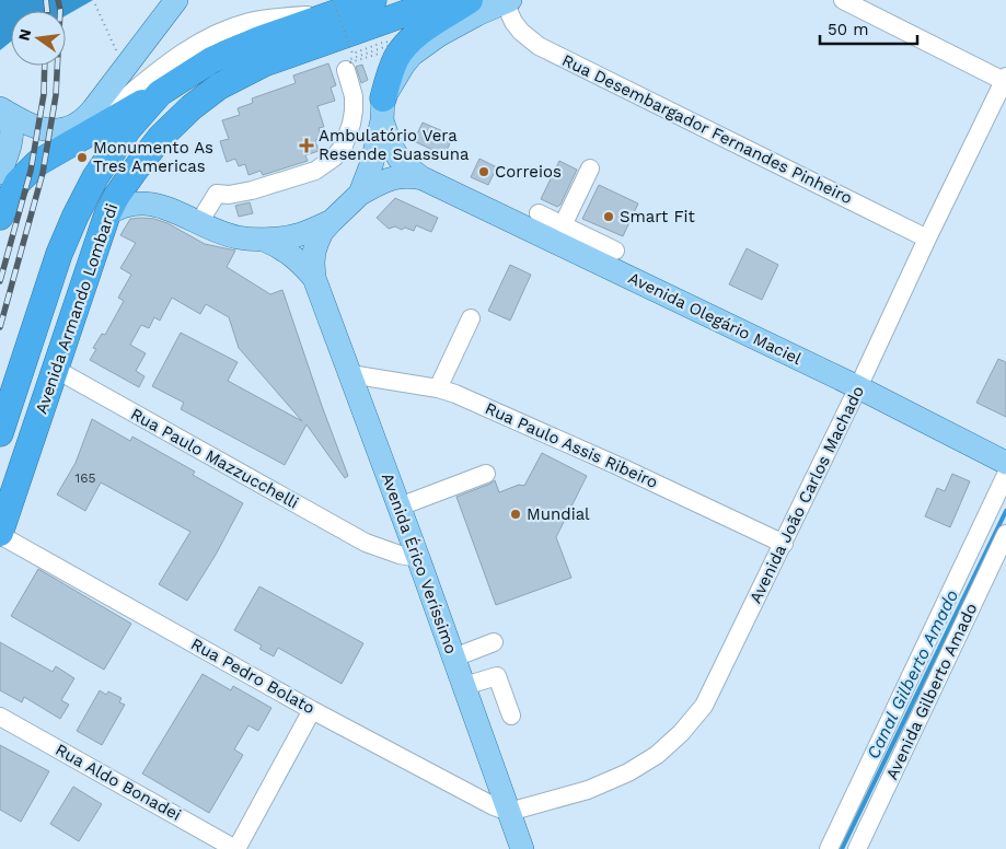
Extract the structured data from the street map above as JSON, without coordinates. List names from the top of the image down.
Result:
{
  "streets": {
    "highway": ["Avenida Armando Lombardi"],
    "main road": ["Avenida Olegário Maciel", "Avenida Érico Veríssimo"],
    "street": [
      "Rua Desembargador Fernandes Pinheiro",
      "Rua Paulo Assis Ribeiro",
      "Rua Paulo Mazzucchelli",
      "Avenida João Carlos Machado",
      "Rua Pedro Bolato",
      "Avenida Gilberto Amado",
      "Rua Aldo Bonadei"
    ]
  },
  "crossings": [
    ["Rua Desembargador Fernandes Pinheiro", "Avenida João Carlos Machado"],
    ["Avenida Armando Lombardi", "Rua Paulo Mazzucchelli"],
    ["Avenida Armando Lombardi", "Rua Pedro Bolato"],
    ["Avenida Olegário Maciel", "Avenida João Carlos Machado"],
    ["Rua Paulo Assis Ribeiro", "Avenida João Carlos Machado"],
    ["Rua Paulo Assis Ribeiro", "Avenida Érico Veríssimo"],
    ["Rua Paulo Mazzucchelli", "Avenida Érico Veríssimo"],
    ["Avenida João Carlos Machado", "Avenida Érico Veríssimo"],
    ["Avenida João Carlos Machado", "Rua Pedro Bolato"],
    ["Avenida Érico Veríssimo", "Rua Pedro Bolato"]
  ],
  "water": ["Canal Gilberto Amado"],
  "places": {
    "health": ["Ambulatório Vera Resende Suassuna"],
    "other": [
      "Monumento As Tres Americas",
      "Correios",
      "Smart Fit",
      "Mundial"
    ]
  },
  "house_numbers": ["165"],
  "scale_bar": "50 m",
  "north": "left"
}
